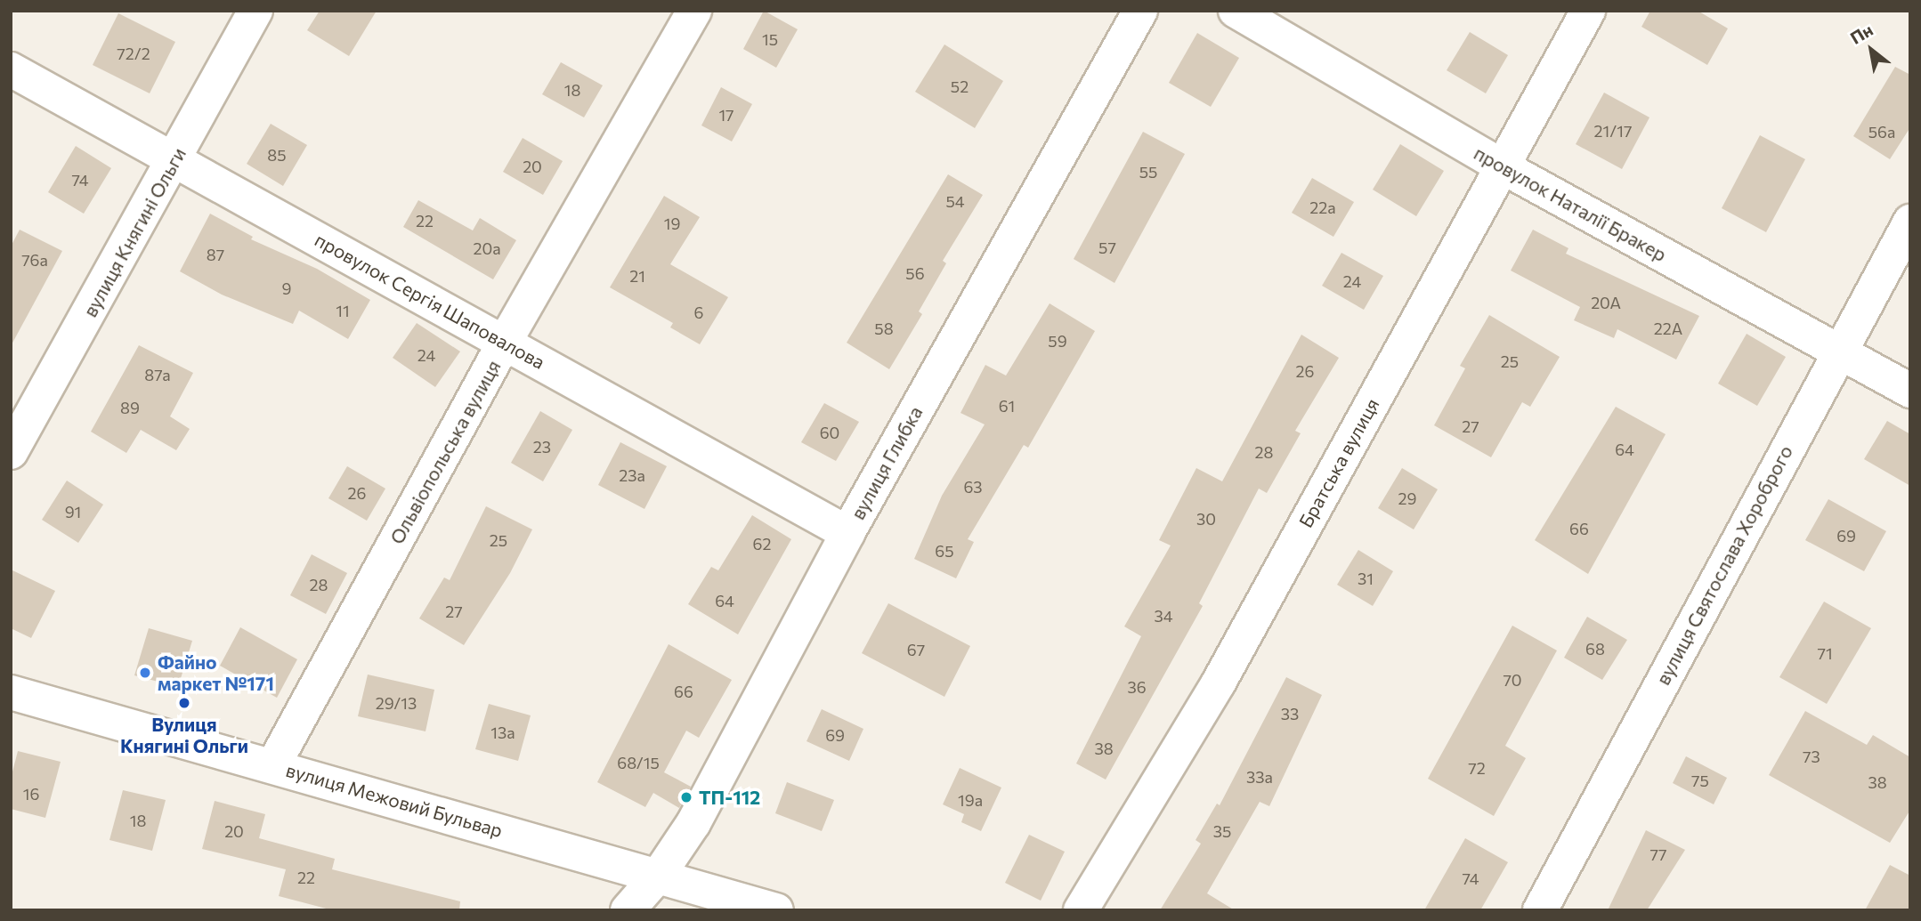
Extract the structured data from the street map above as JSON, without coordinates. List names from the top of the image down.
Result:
{
  "streets": {
    "street": [
      "провулок Наталії Бракер",
      "вулиця Княгині Ольги",
      "провулок Сергія Шаповалова",
      "Ольвіопольська вулиця",
      "вулиця Глибка",
      "Братська вулиця",
      "вулиця Святослава Хороброго",
      "вулиця Межовий Бульвар"
    ]
  },
  "crossings": [
    ["провулок Наталії Бракер", "Братська вулиця"],
    ["провулок Наталії Бракер", "вулиця Святослава Хороброго"],
    ["вулиця Княгині Ольги", "провулок Сергія Шаповалова"],
    ["провулок Сергія Шаповалова", "Ольвіопольська вулиця"],
    ["провулок Сергія Шаповалова", "вулиця Глибка"],
    ["Ольвіопольська вулиця", "вулиця Межовий Бульвар"],
    ["вулиця Глибка", "вулиця Межовий Бульвар"]
  ],
  "places": ["Файно маркет №171", "Вулиця Княгині Ольги", "ТП-112"],
  "house_numbers": [
    "15",
    "72/2",
    "52",
    "18",
    "17",
    "21/17",
    "56а",
    "85",
    "20",
    "55",
    "74",
    "54",
    "22а",
    "22",
    "19",
    "57",
    "20а",
    "87",
    "76а",
    "56",
    "21",
    "24",
    "9",
    "20А",
    "11",
    "6",
    "58",
    "22А",
    "59",
    "24",
    "25",
    "26",
    "87а",
    "61",
    "89",
    "27",
    "60",
    "23",
    "64",
    "28",
    "23а",
    "63",
    "26",
    "29",
    "91",
    "30",
    "66",
    "69",
    "25",
    "62",
    "65",
    "31",
    "28",
    "64",
    "27",
    "34",
    "68",
    "67",
    "71",
    "70",
    "36",
    "66",
    "29/13",
    "33",
    "13а",
    "69",
    "38",
    "73",
    "68/15",
    "72",
    "33а",
    "75",
    "38",
    "16",
    "19а",
    "18",
    "20",
    "35",
    "77",
    "22",
    "74"
  ],
  "north": "top left"
}
